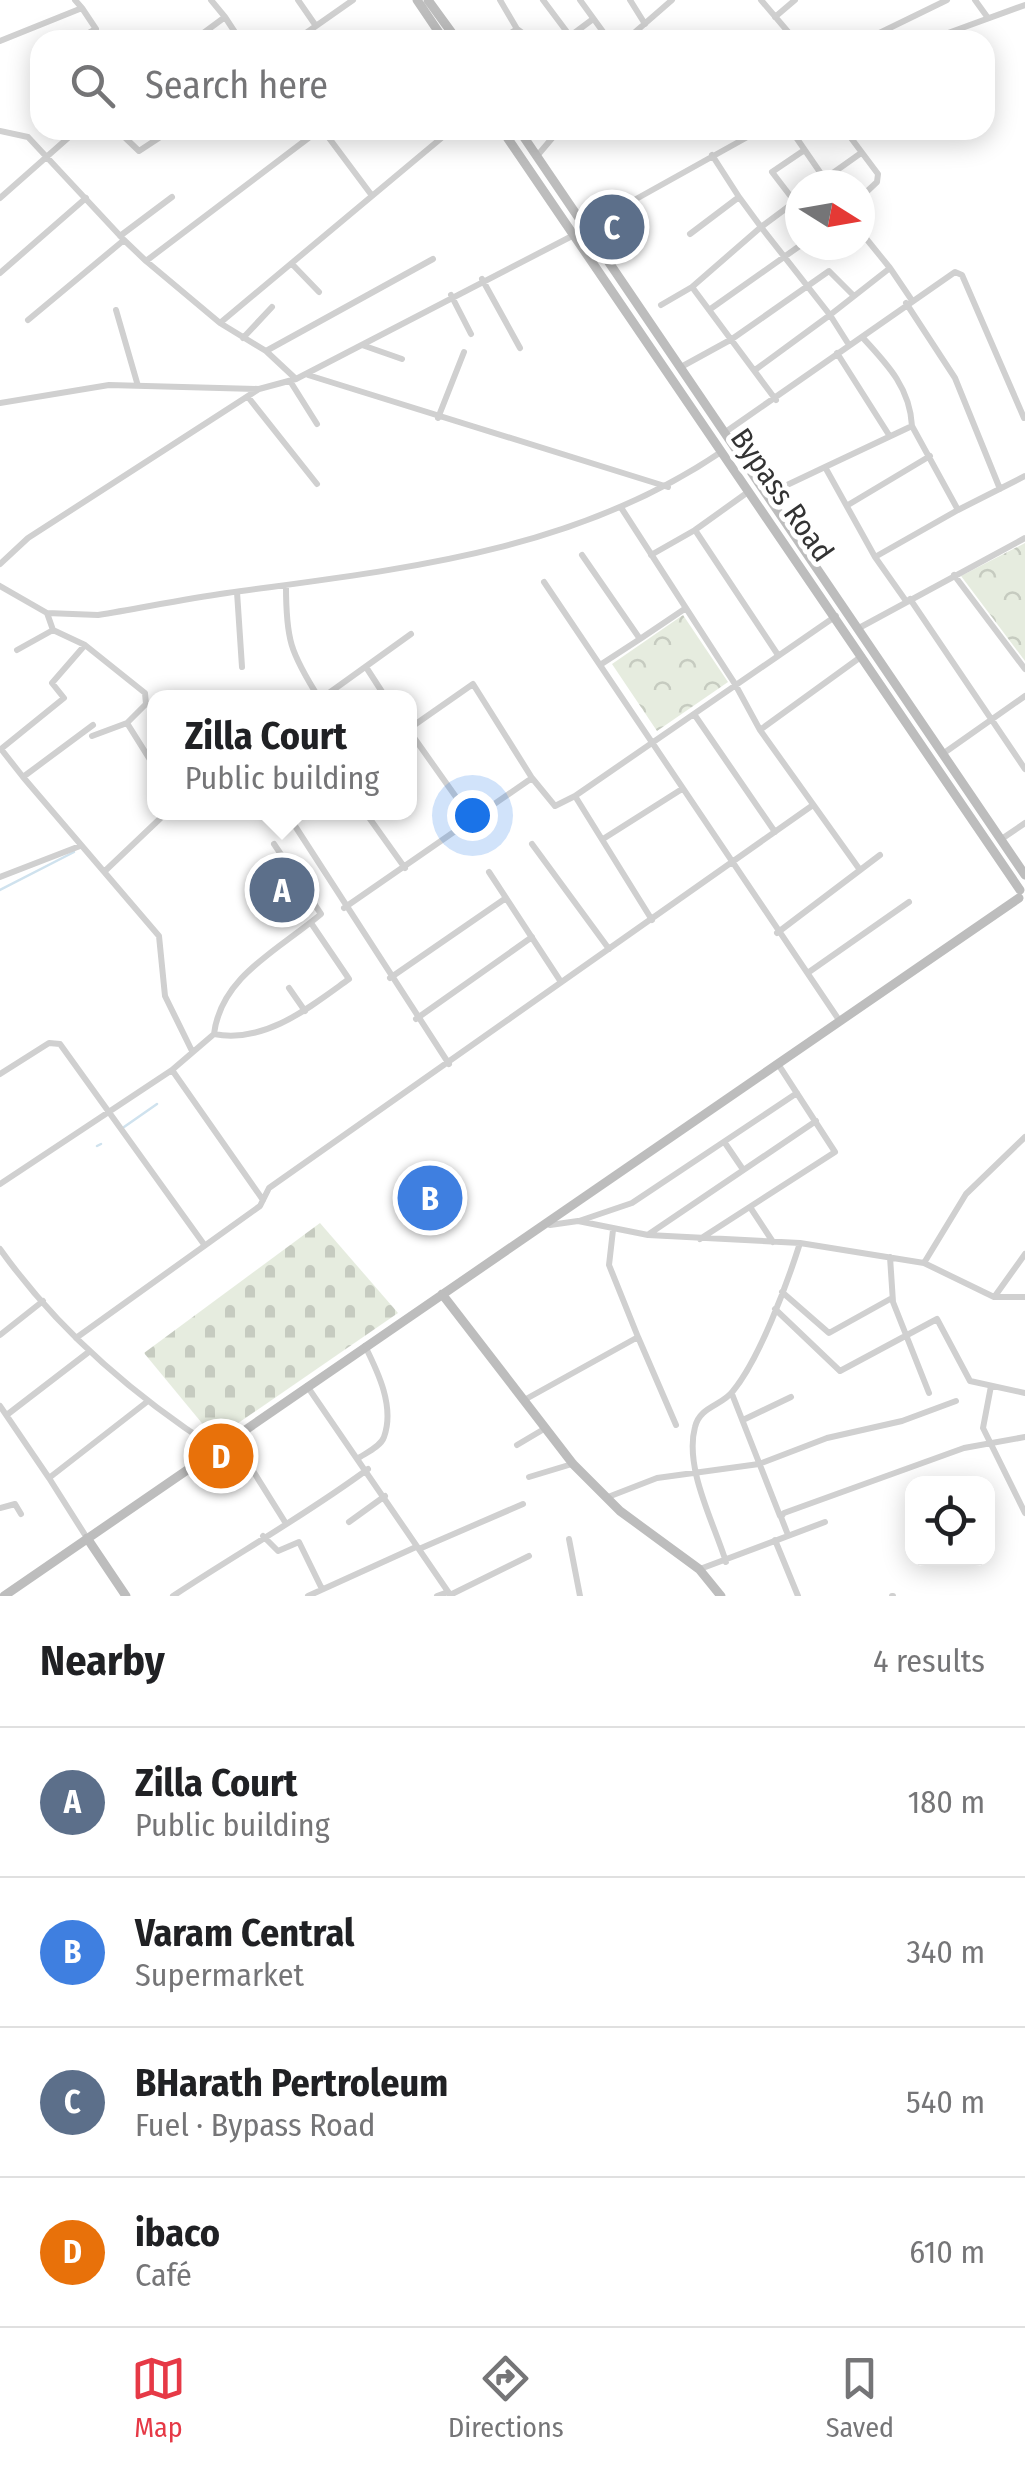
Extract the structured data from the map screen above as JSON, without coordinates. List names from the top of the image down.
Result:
{
  "streets": {
    "main road": ["Bypass Road"]
  },
  "north": "right",
  "page": {
    "search": "Search here",
    "pins": [
      "C",
      "A",
      "B",
      "D"
    ],
    "popup": ["Zilla Court", "Public building"],
    "heading": ["Nearby", "4 results"],
    "list": [
      {
        "mark": "A",
        "name": "Zilla Court",
        "note": "Public building",
        "value": "180 m"
      },
      {
        "mark": "B",
        "name": "Varam Central",
        "note": "Supermarket",
        "value": "340 m"
      },
      {
        "mark": "C",
        "name": "BHarath Pertroleum",
        "note": "Fuel · Bypass Road",
        "value": "540 m"
      },
      {
        "mark": "D",
        "name": "ibaco",
        "note": "Café",
        "value": "610 m"
      }
    ],
    "nav": ["Map", "Directions", "Saved"]
  }
}
